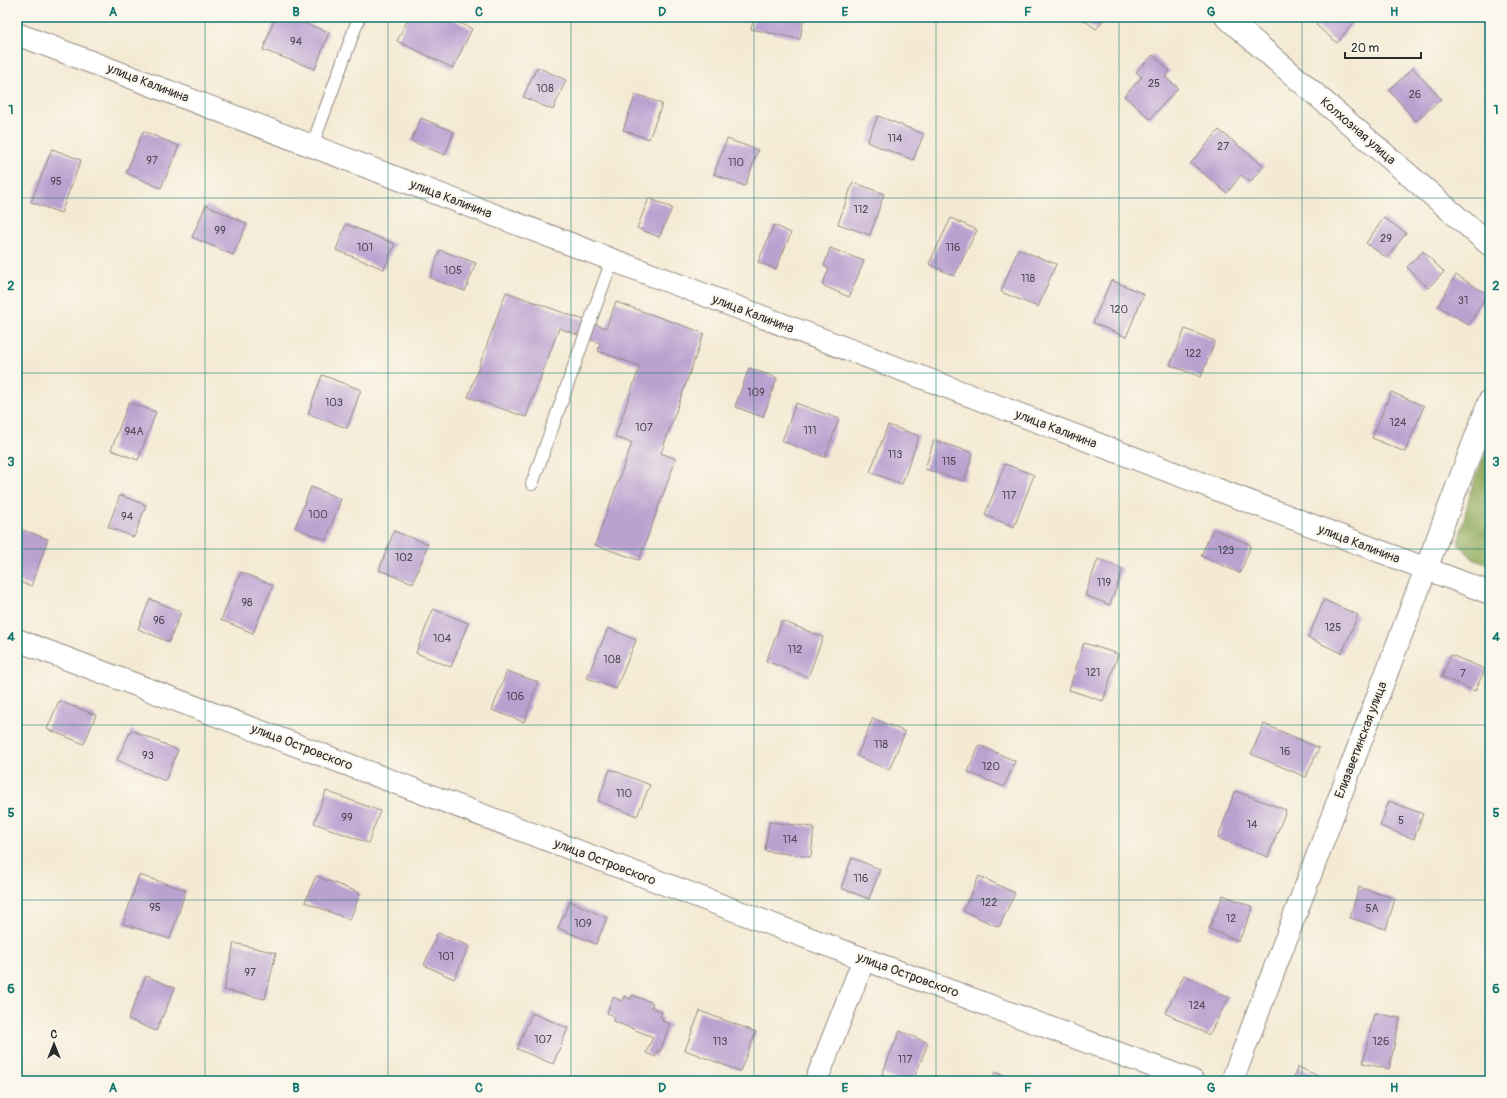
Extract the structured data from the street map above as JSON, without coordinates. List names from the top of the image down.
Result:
{
  "streets": {
    "street": [
      "улица Калинина",
      "Колхозная улица",
      "Елизаветинская улица",
      "улица Островского"
    ]
  },
  "crossings": [
    ["улица Калинина", "Елизаветинская улица"]
  ],
  "house_numbers": [
    "94",
    "25",
    "108",
    "26",
    "114",
    "27",
    "97",
    "110",
    "95",
    "112",
    "99",
    "29",
    "101",
    "116",
    "105",
    "118",
    "31",
    "120",
    "122",
    "109",
    "103",
    "124",
    "107",
    "111",
    "94А",
    "113",
    "115",
    "117",
    "100",
    "94",
    "123",
    "102",
    "119",
    "98",
    "96",
    "125",
    "104",
    "112",
    "108",
    "121",
    "7",
    "106",
    "118",
    "16",
    "93",
    "120",
    "110",
    "99",
    "5",
    "14",
    "114",
    "116",
    "122",
    "95",
    "5А",
    "12",
    "109",
    "101",
    "97",
    "124",
    "107",
    "113",
    "126",
    "117"
  ],
  "scale_bar": "20 m",
  "north": "top",
  "grid": {
    "columns": [
      "A",
      "B",
      "C",
      "D",
      "E",
      "F",
      "G",
      "H"
    ],
    "rows": [
      "1",
      "2",
      "3",
      "4",
      "5",
      "6"
    ]
  }
}
